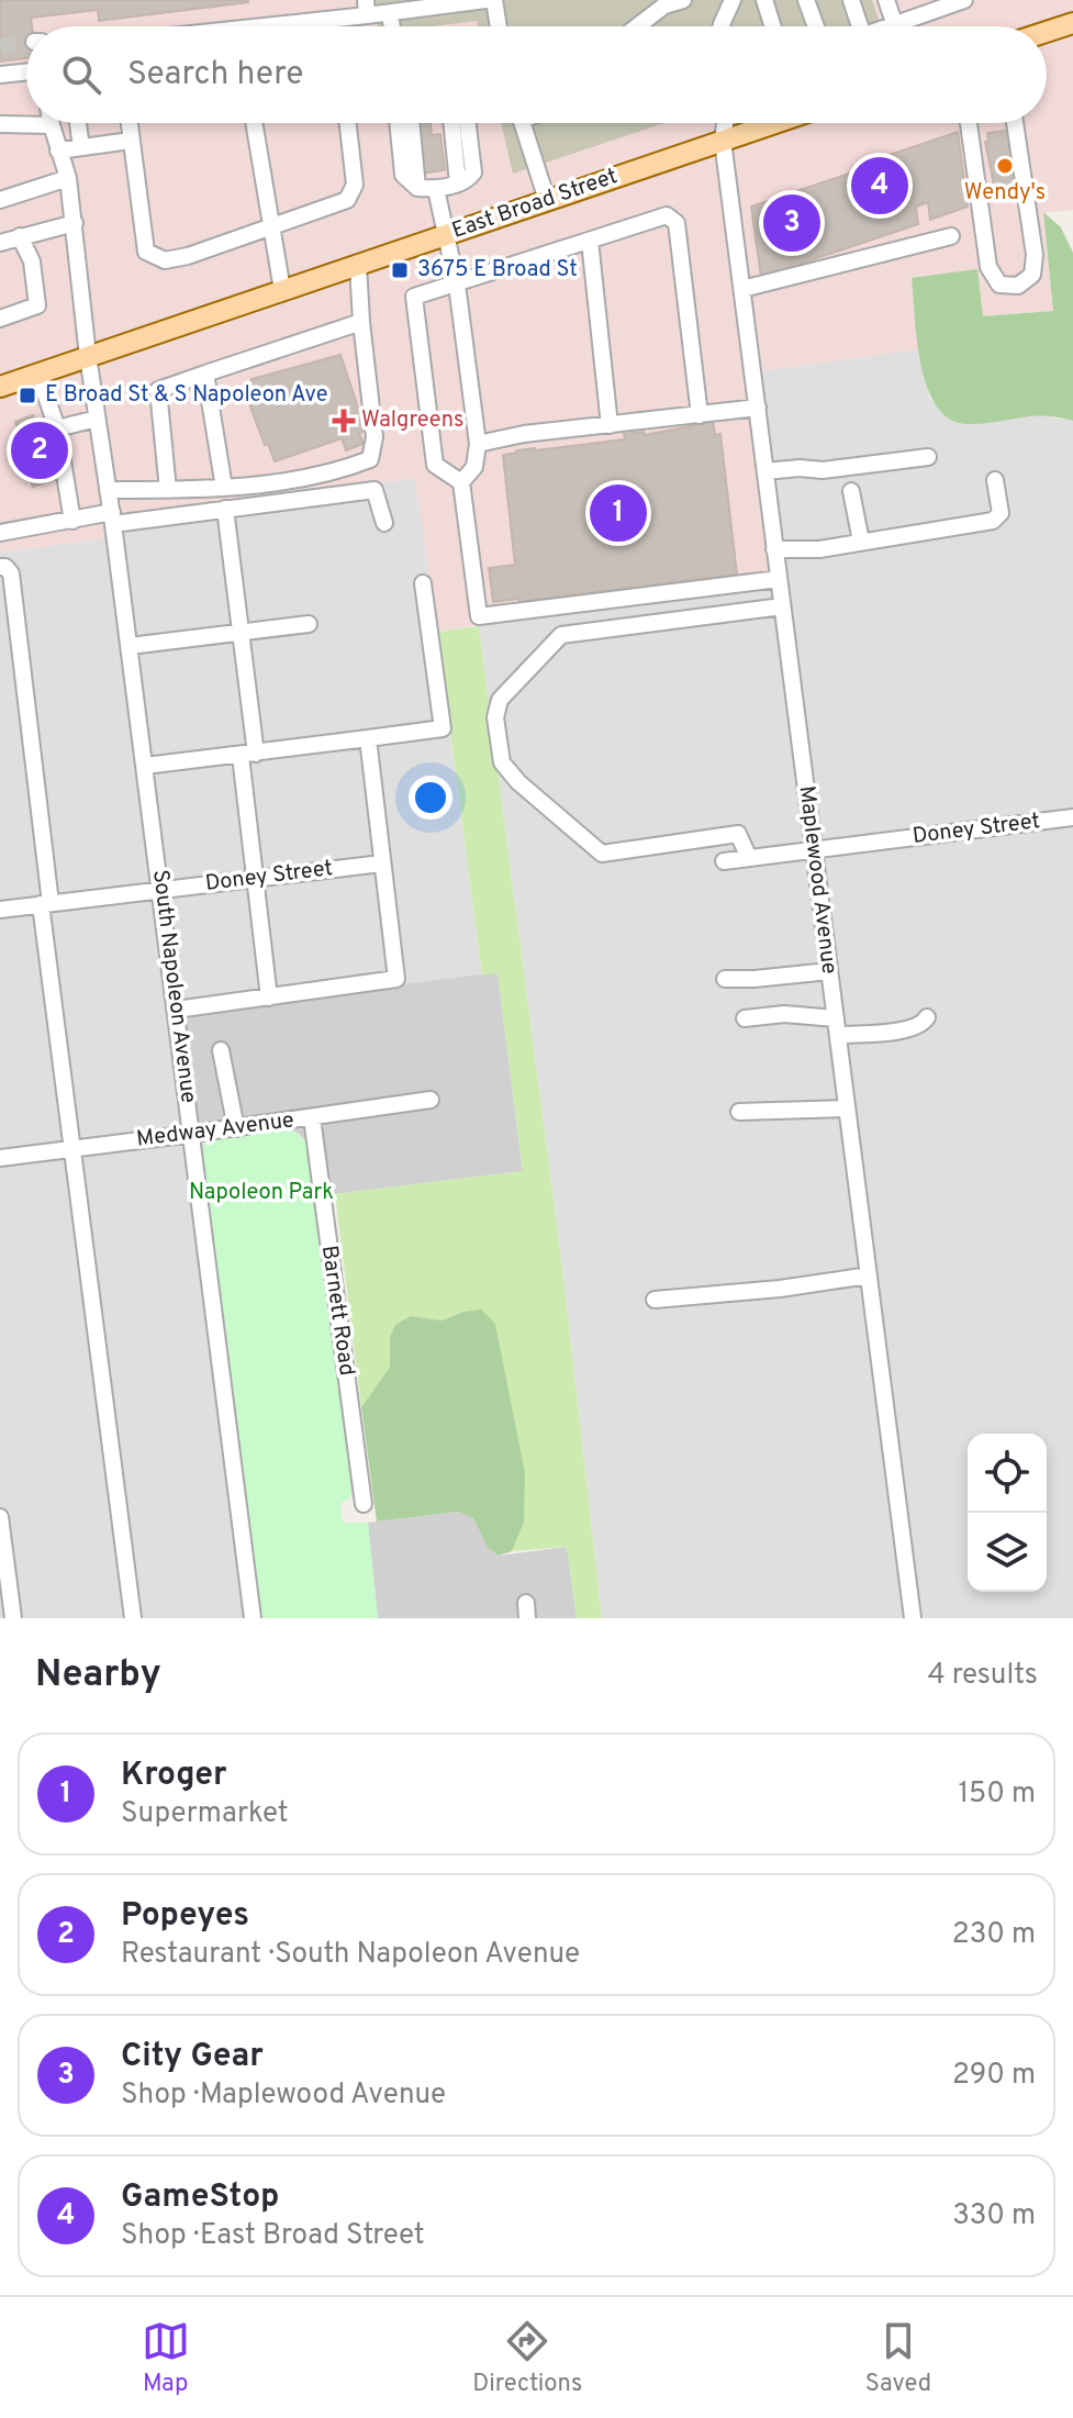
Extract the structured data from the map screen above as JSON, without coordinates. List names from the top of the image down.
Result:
{
  "streets": {
    "main road": ["East Broad Street"],
    "street": [
      "Doney Street",
      "Maplewood Avenue",
      "South Napoleon Avenue",
      "Medway Avenue",
      "Barnett Road"
    ]
  },
  "crossings": [
    ["East Broad Street", "Maplewood Avenue"],
    ["East Broad Street", "South Napoleon Avenue"],
    ["Doney Street", "Maplewood Avenue"],
    ["Doney Street", "South Napoleon Avenue"],
    ["South Napoleon Avenue", "Medway Avenue"],
    ["Medway Avenue", "Barnett Road"]
  ],
  "parks": ["Napoleon Park"],
  "places": {
    "other": ["Wendy's"],
    "transit": ["3675 E Broad St", "E Broad St & S Napoleon Ave"],
    "health": ["Walgreens"]
  },
  "page": {
    "search": "Search here",
    "pins": [
      "4",
      "3",
      "2",
      "1"
    ],
    "heading": ["Nearby", "4 results"],
    "list": [
      {
        "mark": "1",
        "name": "Kroger",
        "note": "Supermarket",
        "value": "150 m"
      },
      {
        "mark": "2",
        "name": "Popeyes",
        "note": "Restaurant · South Napoleon Avenue",
        "value": "230 m"
      },
      {
        "mark": "3",
        "name": "City Gear",
        "note": "Shop · Maplewood Avenue",
        "value": "290 m"
      },
      {
        "mark": "4",
        "name": "GameStop",
        "note": "Shop · East Broad Street",
        "value": "330 m"
      }
    ],
    "nav": ["Map", "Directions", "Saved"]
  }
}
